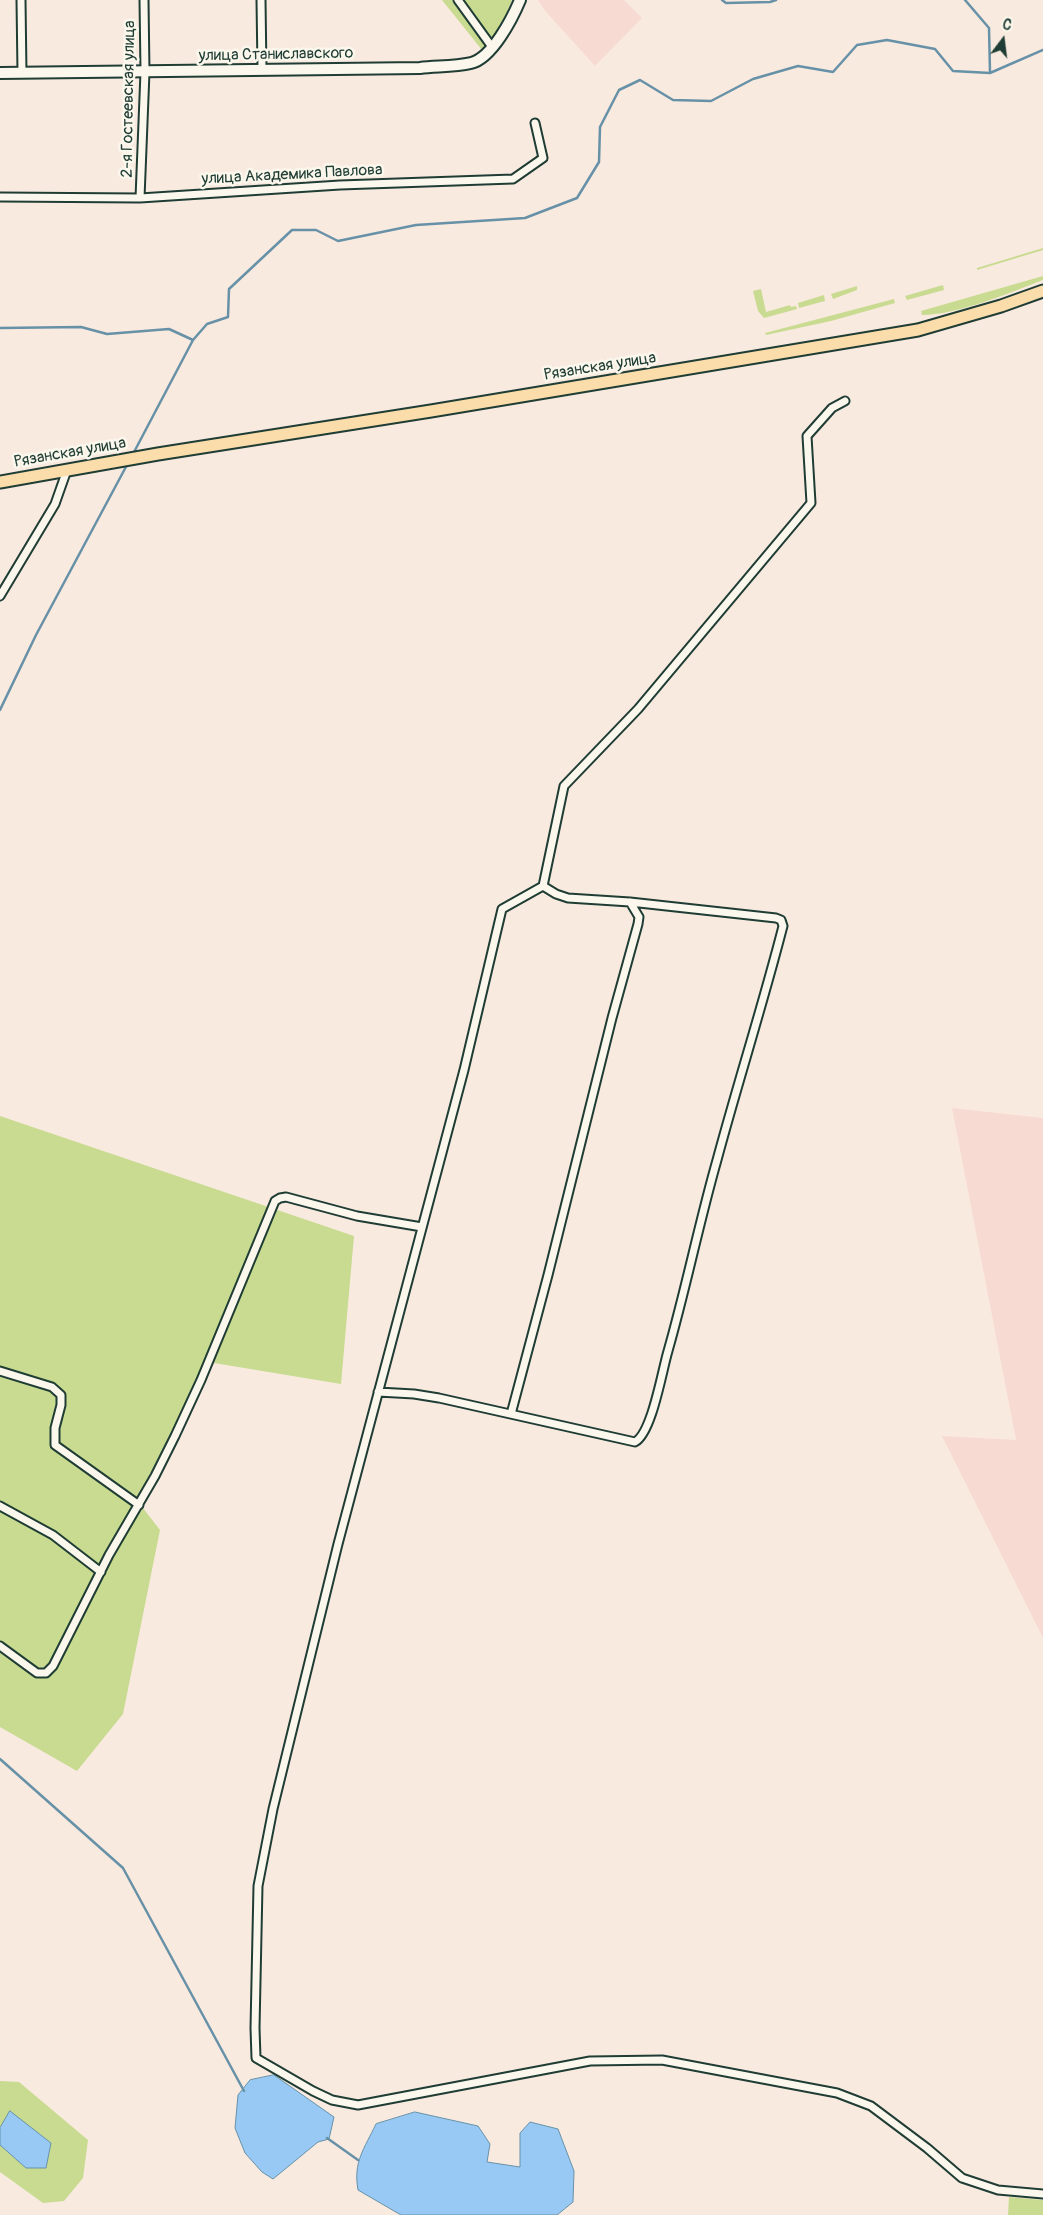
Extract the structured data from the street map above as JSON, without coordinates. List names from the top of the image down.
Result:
{
  "streets": {
    "main road": ["Рязанская улица"],
    "street": ["улица Станиславского", "2-я Гостеевская улица", "улица Академика Павлова"]
  },
  "crossings": [
    ["улица Станиславского", "2-я Гостеевская улица"],
    ["2-я Гостеевская улица", "улица Академика Павлова"]
  ],
  "north": "top"
}
